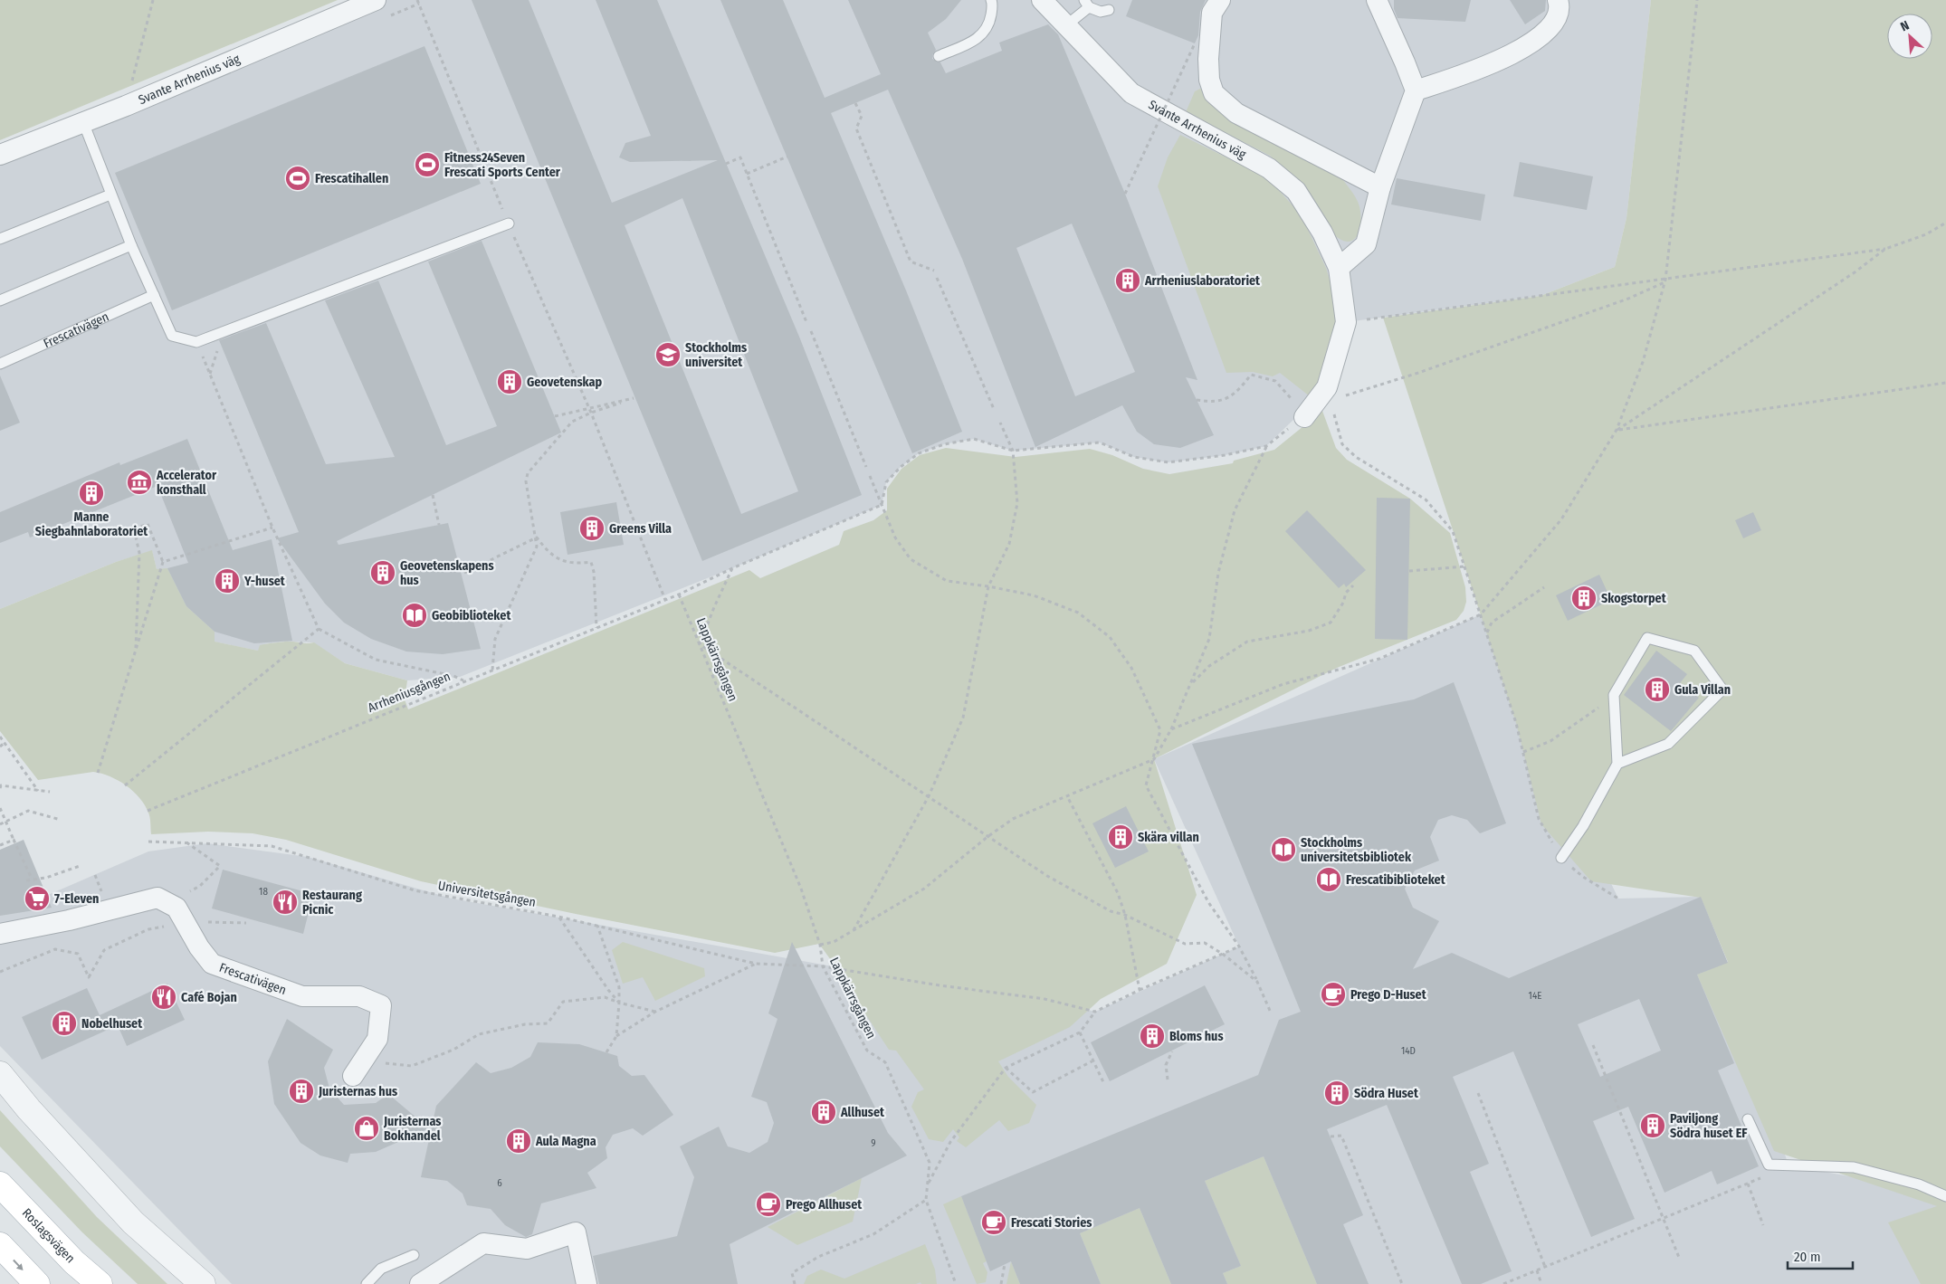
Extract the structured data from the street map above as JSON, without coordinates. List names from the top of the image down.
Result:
{
  "streets": {
    "main road": ["Roslagsvägen"],
    "street": ["Svante Arrhenius väg", "Frescativägen"],
    "path": ["Lappkärrsgången", "Arrheniusgången", "Universitetsgången"]
  },
  "crossings": [
    ["Lappkärrsgången", "Arrheniusgången"],
    ["Lappkärrsgången", "Universitetsgången"]
  ],
  "places": {
    "sports": ["Fitness24Seven Frescati Sports Center", "Frescatihallen"],
    "building": [
      "Arrheniuslaboratoriet",
      "Geovetenskap",
      "Manne Siegbahnlaboratoriet",
      "Greens Villa",
      "Geovetenskapens hus",
      "Y-huset",
      "Skogstorpet",
      "Gula Villan",
      "Skära villan",
      "Nobelhuset",
      "Bloms hus",
      "Juristernas hus",
      "Södra Huset",
      "Allhuset",
      "Paviljong Södra huset EF",
      "Aula Magna"
    ],
    "school or university": ["Stockholms universitet"],
    "museum": ["Accelerator konsthall"],
    "library": ["Geobiblioteket", "Stockholms universitetsbibliotek", "Frescatibiblioteket"],
    "supermarket": ["7-Eleven"],
    "restaurant": ["Restaurang Picnic", "Café Bojan"],
    "cafe": ["Prego D-Huset", "Prego Allhuset", "Frescati Stories"],
    "shop": ["Juristernas Bokhandel"]
  },
  "house_numbers": [
    "18",
    "14E",
    "14D",
    "9",
    "6"
  ],
  "scale_bar": "20 m",
  "north": "top left"
}
